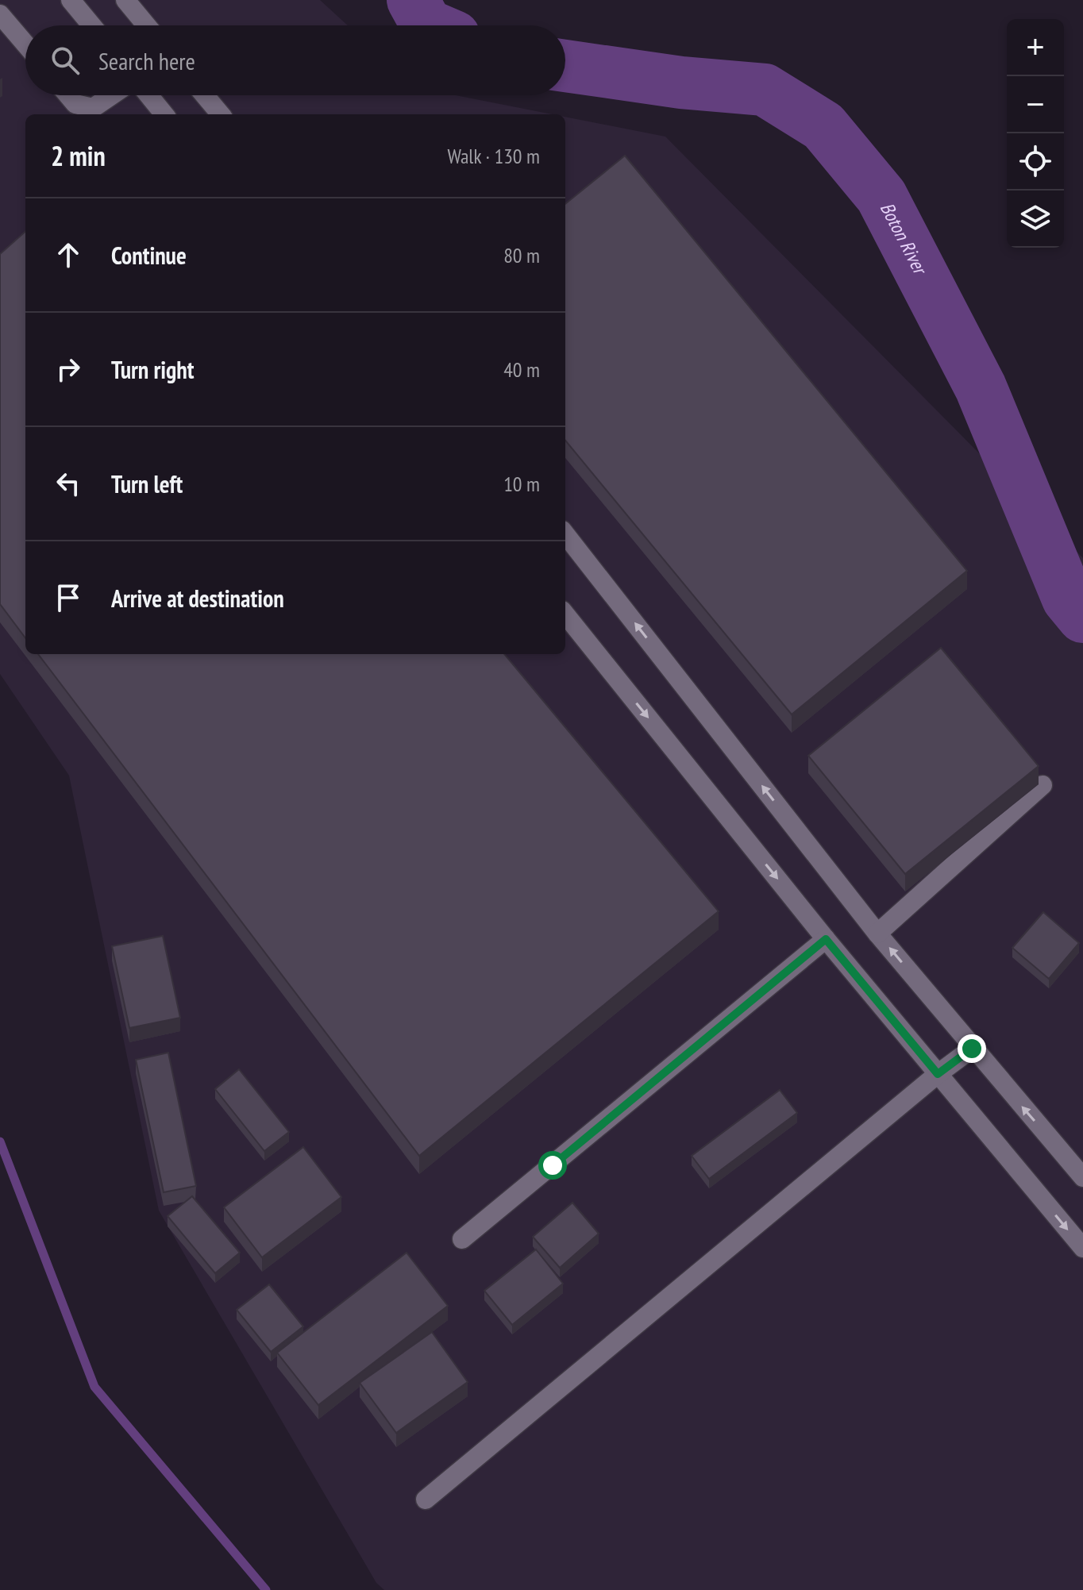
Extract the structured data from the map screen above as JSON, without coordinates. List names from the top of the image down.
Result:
{
  "water": ["Boton River"],
  "page": {
    "map_buttons": ["+", "−"],
    "search": "Search here",
    "heading": ["2 min", "Walk · 130 m"],
    "list": [
      ["Continue", "80 m"],
      ["Turn right", "40 m"],
      ["Turn left", "10 m"],
      "Arrive at destination"
    ]
  }
}
